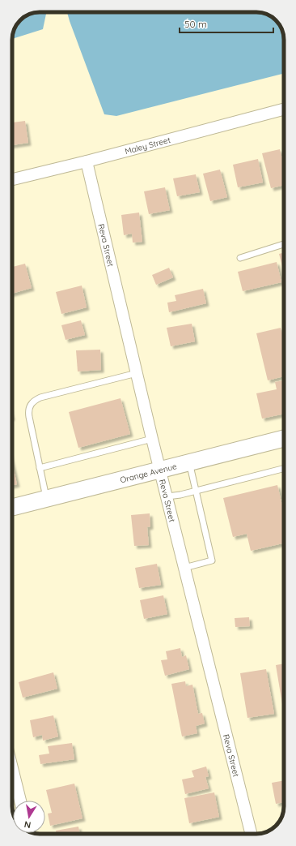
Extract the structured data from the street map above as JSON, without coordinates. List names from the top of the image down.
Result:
{
  "streets": {
    "street": ["Maley Street", "Reva Street", "Orange Avenue"]
  },
  "crossings": [
    ["Maley Street", "Reva Street"],
    ["Reva Street", "Orange Avenue"]
  ],
  "scale_bar": "50 m",
  "north": "bottom"
}
